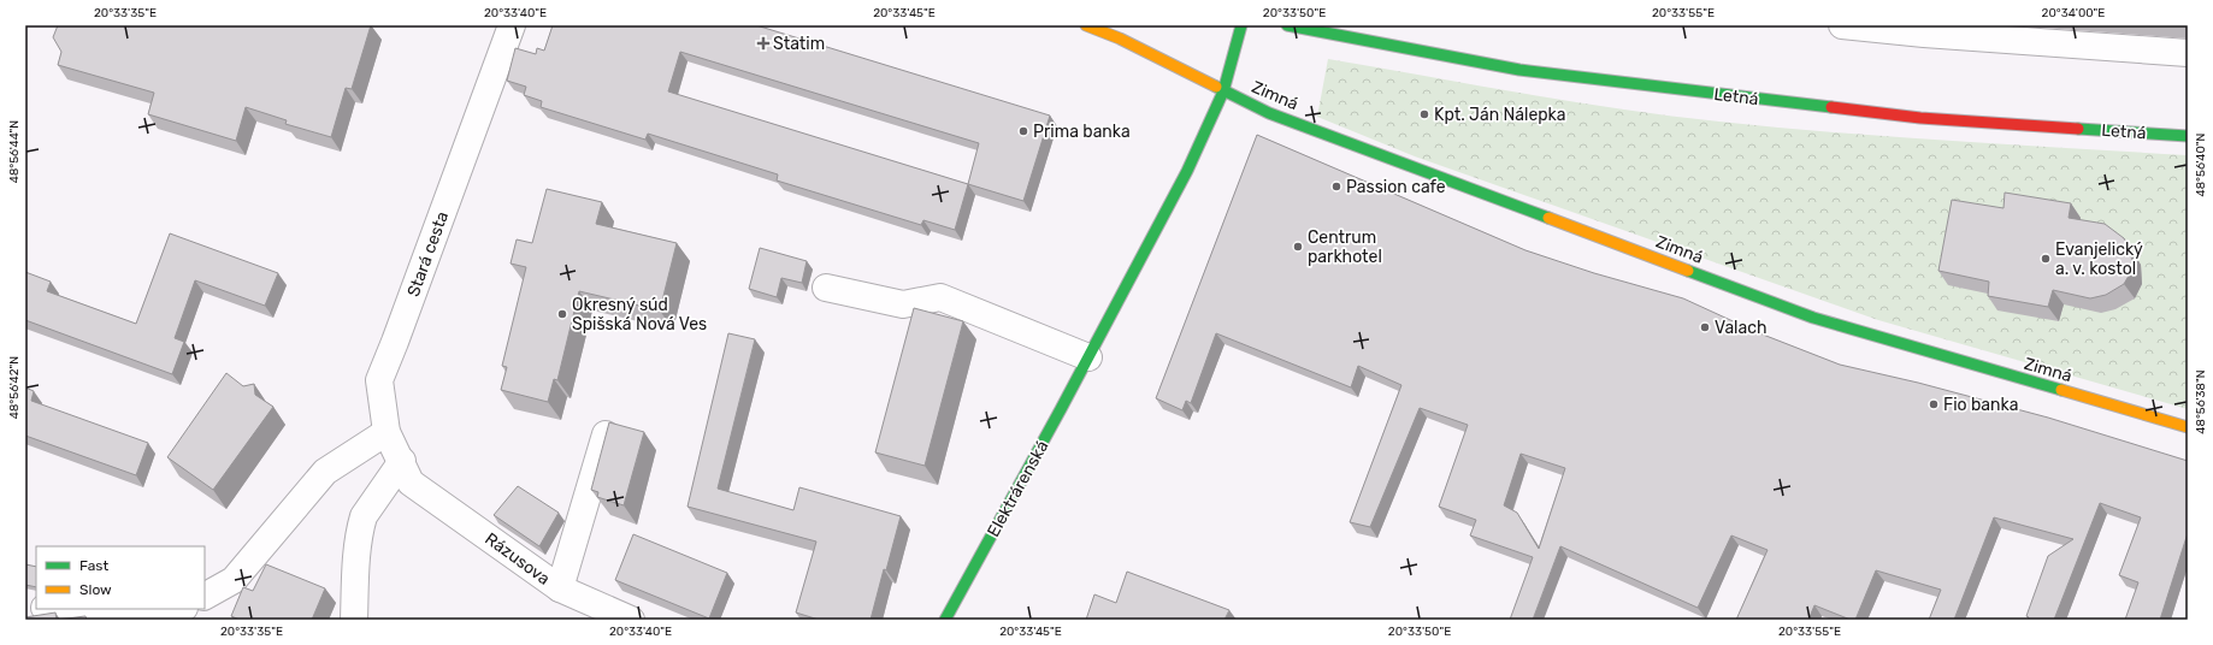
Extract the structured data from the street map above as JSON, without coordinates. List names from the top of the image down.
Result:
{
  "streets": {
    "street": [
      "Zimná",
      "Letná",
      "Stará cesta",
      "Elektrárenská",
      "Rázusova"
    ]
  },
  "crossings": [
    ["Zimná", "Elektrárenská"],
    ["Stará cesta", "Rázusova"]
  ],
  "places": {
    "health": ["Statim"],
    "other": [
      "Kpt. Ján Nálepka",
      "Prima banka",
      "Passion cafe",
      "Centrum parkhotel",
      "Evanjelický a. v. kostol",
      "Okresný súd Spišská Nová Ves",
      "Valach",
      "Fio banka"
    ]
  },
  "legend": ["Fast", "Slow"],
  "coordinates": [
    "20°33'35\"E",
    "20°33'40\"E",
    "20°33'45\"E",
    "20°33'50\"E",
    "20°33'55\"E",
    "20°34'00\"E",
    "48°56'44\"N",
    "48°56'40\"N",
    "48°56'42\"N",
    "48°56'38\"N"
  ]
}
